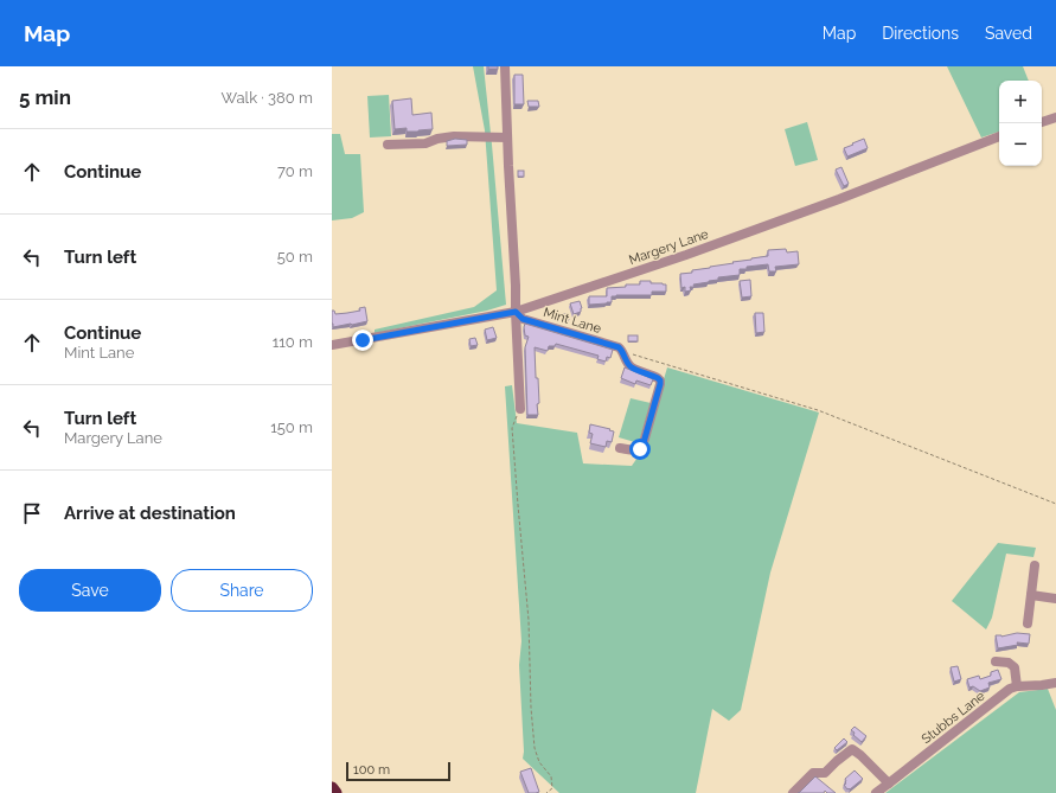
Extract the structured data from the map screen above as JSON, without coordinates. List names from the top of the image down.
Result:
{
  "streets": {
    "street": ["Margery Lane", "Mint Lane", "Stubbs Lane"]
  },
  "crossings": [
    ["Margery Lane", "Mint Lane"]
  ],
  "scale_bar": "100 m",
  "page": {
    "header": "Map",
    "nav": ["Map", "Directions", "Saved"],
    "heading": ["5 min", "Walk · 380 m"],
    "map_buttons": ["+", "−"],
    "list": [
      ["Continue", "70 m"],
      ["Turn left", "50 m"],
      ["Continue", "Mint Lane", "110 m"],
      ["Turn left", "Margery Lane", "150 m"],
      "Arrive at destination"
    ],
    "buttons": ["Save", "Share"],
    "scale": "100 m"
  }
}
